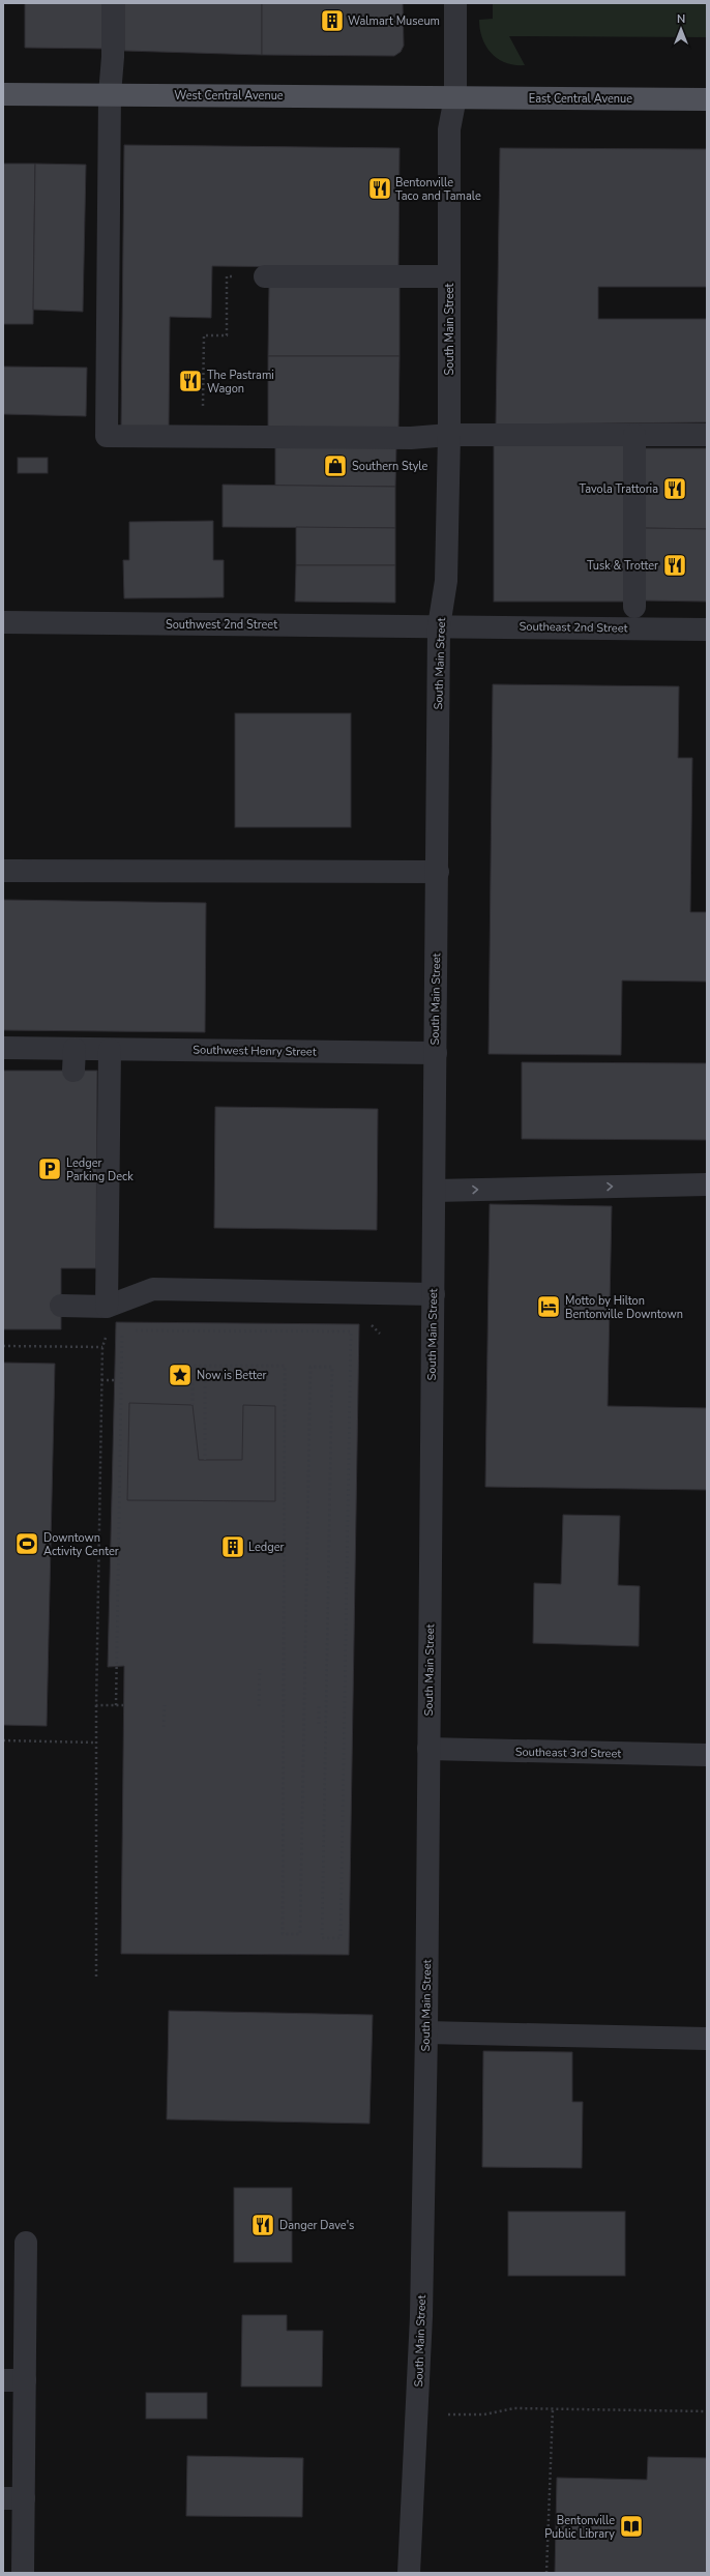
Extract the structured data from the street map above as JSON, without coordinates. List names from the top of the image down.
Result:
{
  "streets": {
    "main road": ["West Central Avenue", "East Central Avenue"],
    "street": [
      "South Main Street",
      "Southwest 2nd Street",
      "Southeast 2nd Street",
      "Southwest Henry Street",
      "Southeast 3rd Street"
    ]
  },
  "crossings": [
    ["West Central Avenue", "East Central Avenue"],
    ["West Central Avenue", "South Main Street"],
    ["East Central Avenue", "South Main Street"],
    ["South Main Street", "Southwest 2nd Street"],
    ["South Main Street", "Southeast 2nd Street"],
    ["South Main Street", "Southwest Henry Street"],
    ["South Main Street", "Southeast 3rd Street"],
    ["Southwest 2nd Street", "Southeast 2nd Street"]
  ],
  "places": {
    "building": ["Walmart Museum", "Ledger"],
    "restaurant": [
      "Bentonville Taco and Tamale",
      "The Pastrami Wagon",
      "Tavola Trattoria",
      "Tusk & Trotter",
      "Danger Dave's"
    ],
    "shop": ["Southern Style"],
    "parking": ["Ledger Parking Deck"],
    "hotel": ["Motto by Hilton Bentonville Downtown"],
    "place": ["Now is Better"],
    "sports": ["Downtown Activity Center"],
    "library": ["Bentonville Public Library"]
  },
  "north": "top"
}
